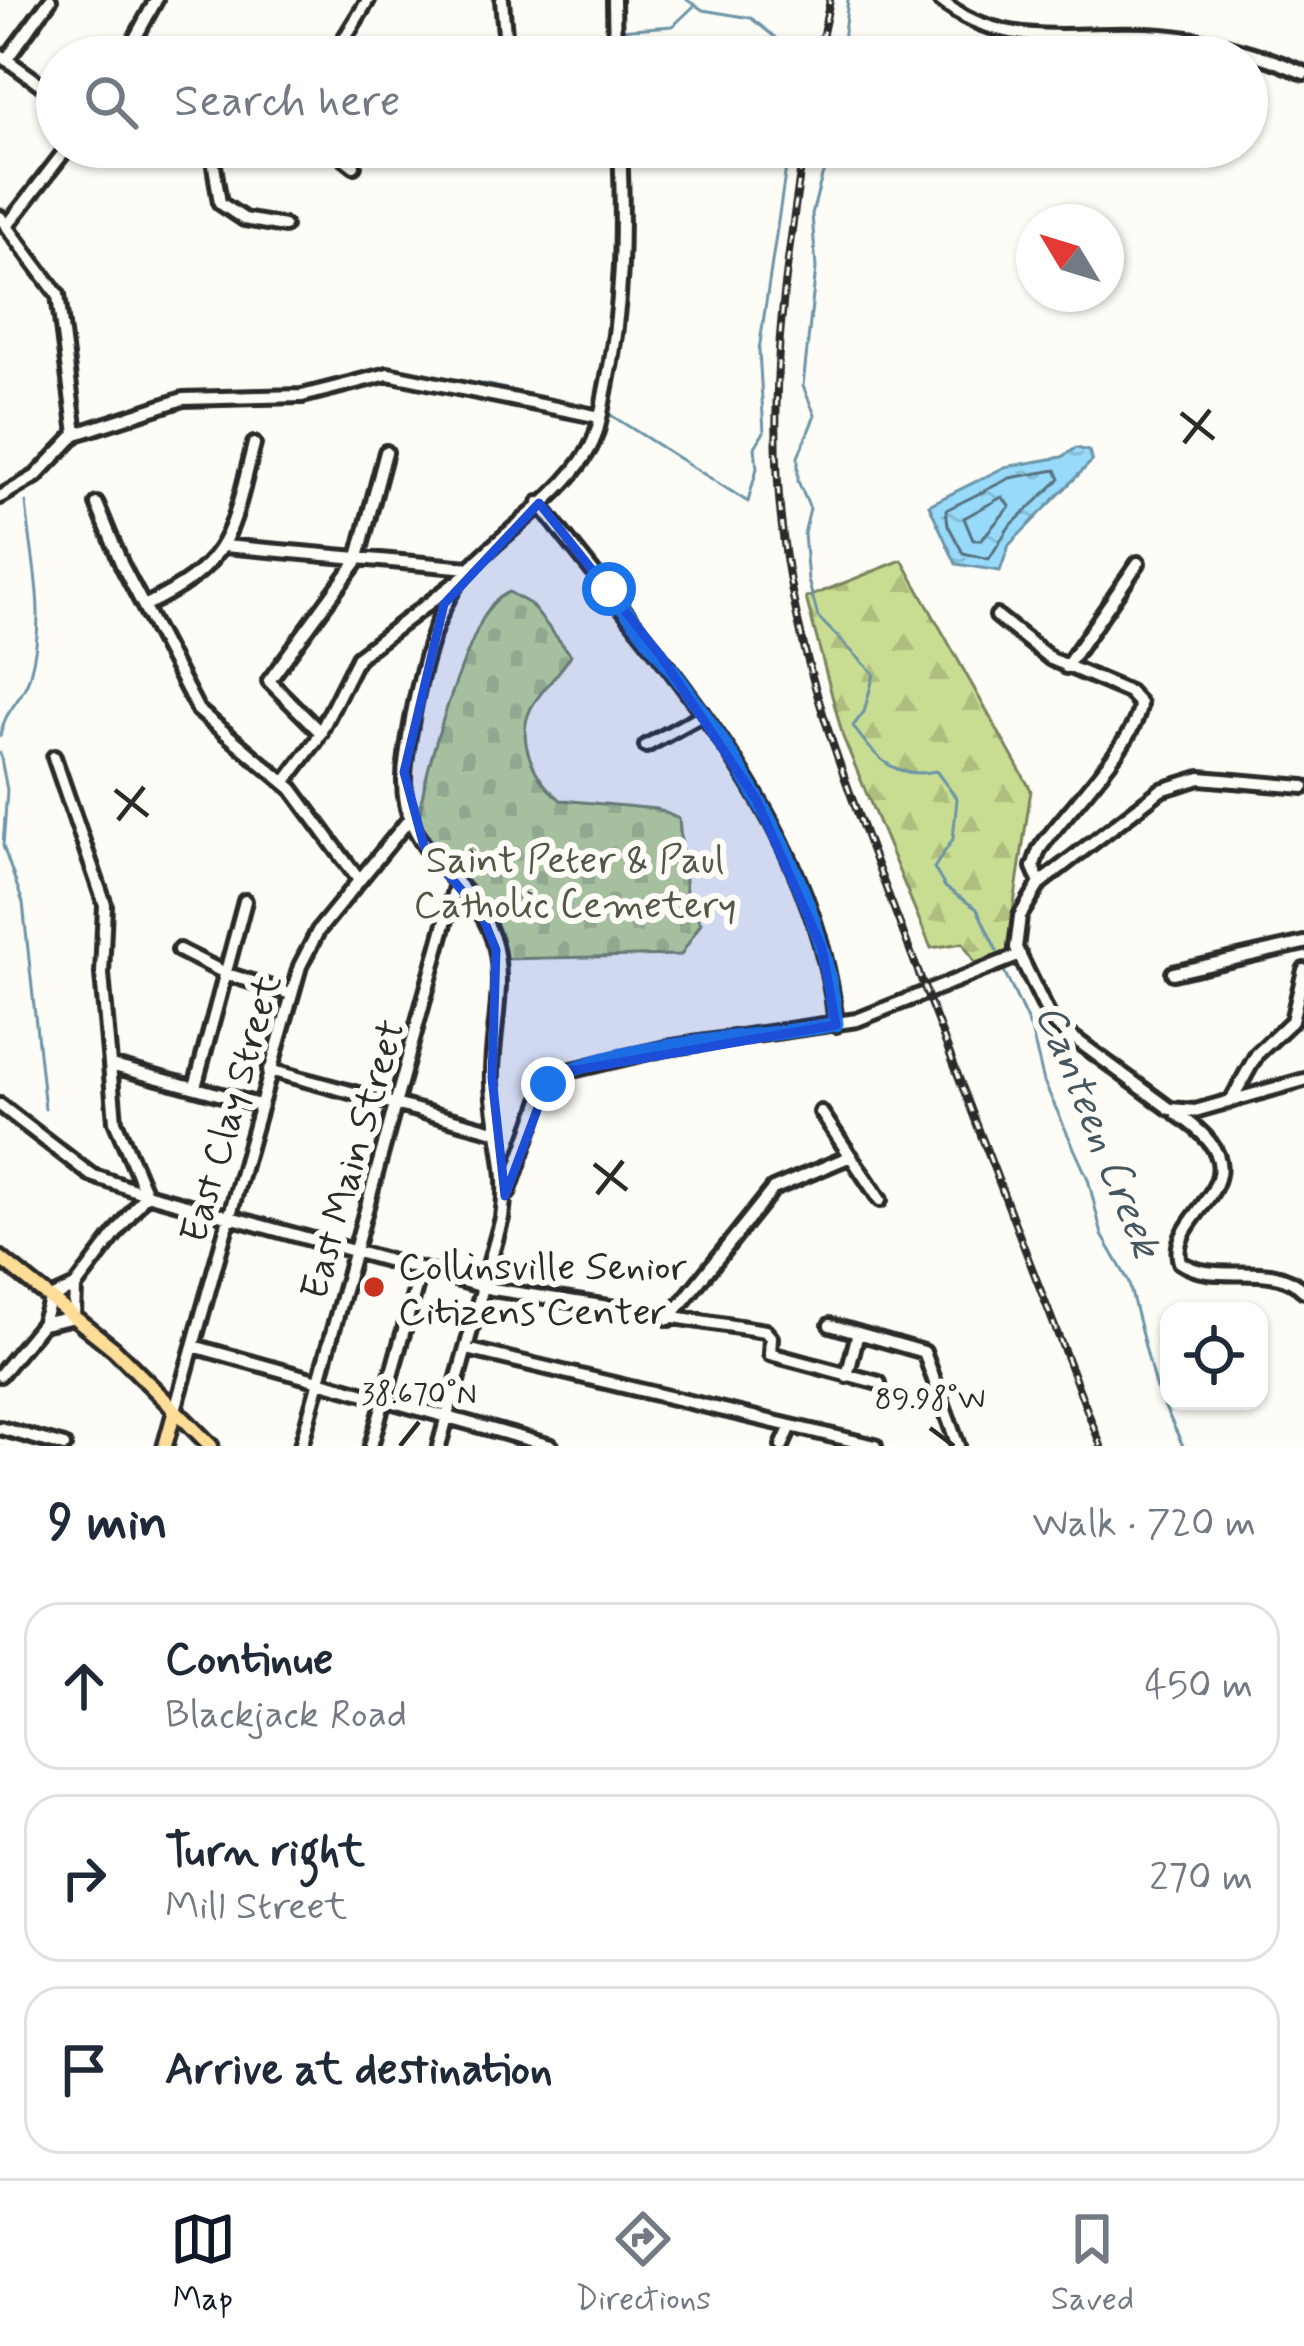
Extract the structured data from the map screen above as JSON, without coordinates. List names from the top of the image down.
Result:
{
  "streets": {
    "main road": ["East Clay Street"],
    "street": ["East Main Street"]
  },
  "water": ["Canteen Creek"],
  "parks": ["Saint Peter & Paul Catholic Cemetery"],
  "places": ["Collinsville Senior Citizens Center"],
  "north": "top left",
  "page": {
    "search": "Search here",
    "heading": ["9 min", "Walk · 720 m"],
    "list": [
      ["Continue", "Blackjack Road", "450 m"],
      ["Turn right", "Mill Street", "270 m"],
      "Arrive at destination"
    ],
    "nav": ["Map", "Directions", "Saved"]
  },
  "coordinates": ["38.670°N", "89.98°W"]
}
